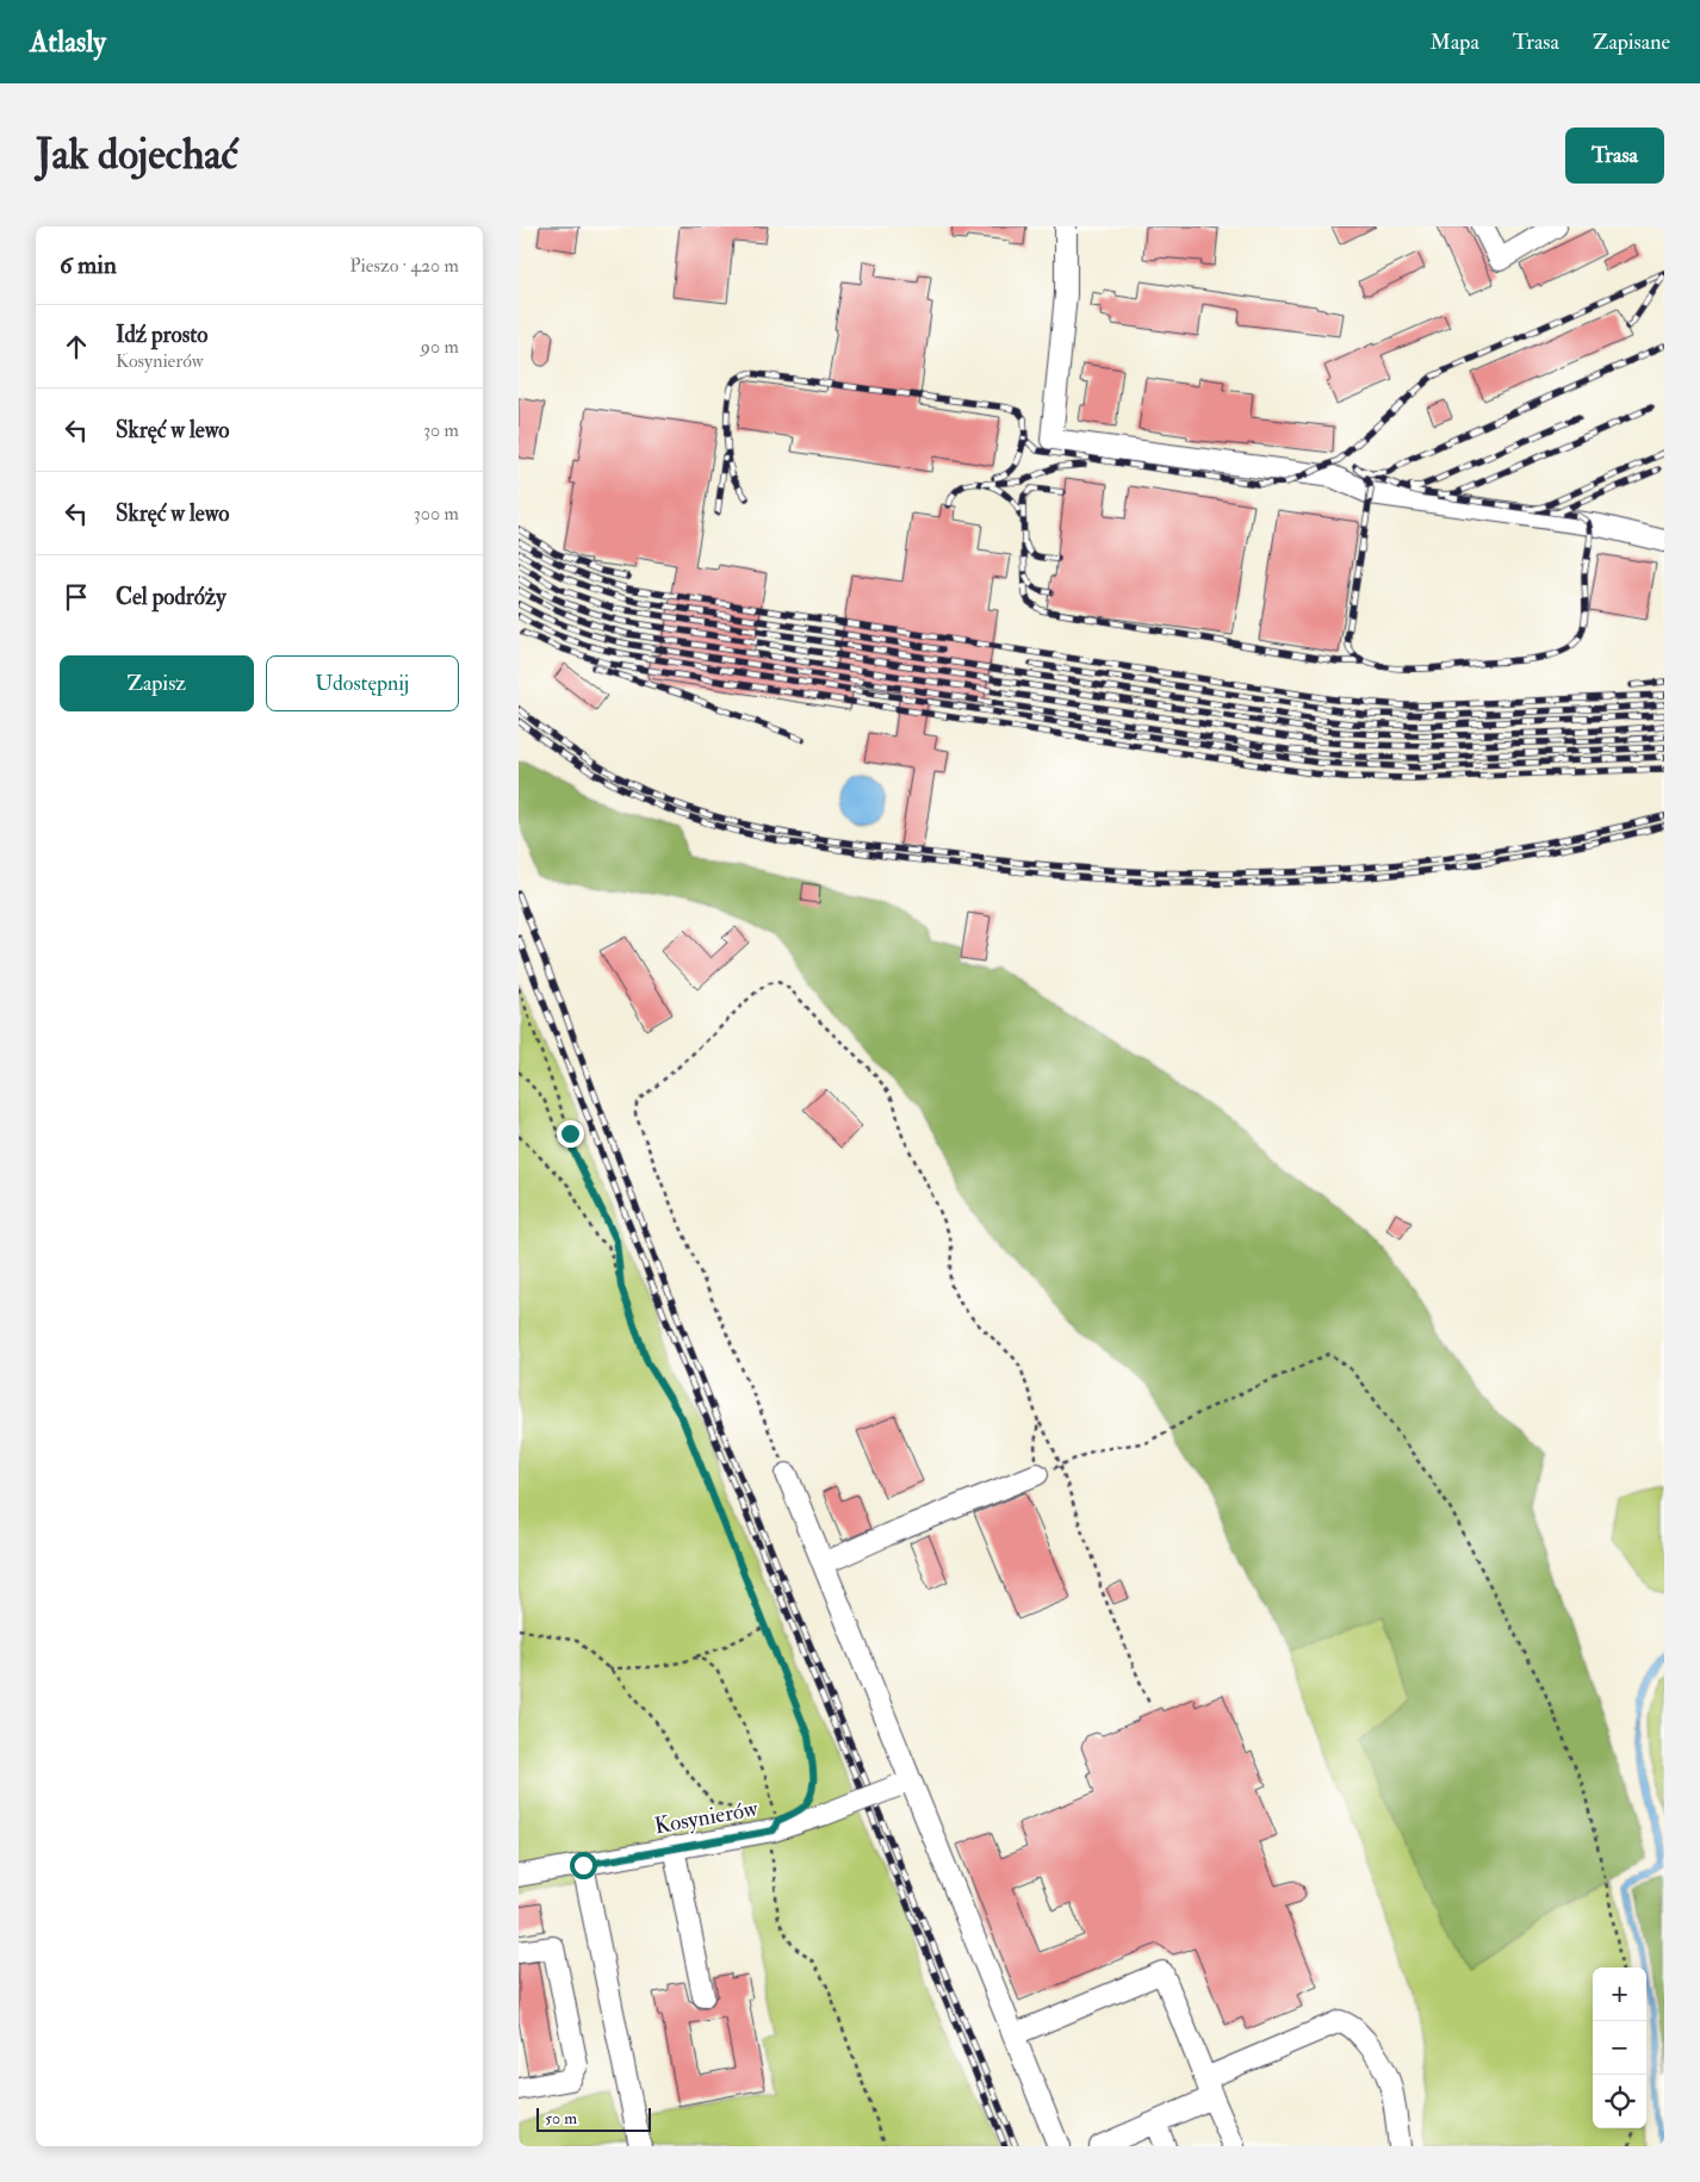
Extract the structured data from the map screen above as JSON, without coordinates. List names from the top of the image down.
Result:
{
  "streets": {
    "street": ["Kosynierów"]
  },
  "scale_bar": "50 m",
  "page": {
    "header": "Atlasly",
    "nav": ["Mapa", "Trasa", "Zapisane"],
    "buttons": [
      "Trasa",
      ["Zapisz", "Udostępnij"]
    ],
    "title": "Jak dojechać",
    "heading": ["6 min", "Pieszo · 420 m"],
    "list": [
      ["Idź prosto", "Kosynierów", "90 m"],
      ["Skręć w lewo", "30 m"],
      ["Skręć w lewo", "300 m"],
      "Cel podróży"
    ],
    "map_buttons": ["+", "−"],
    "scale": "50 m"
  }
}
